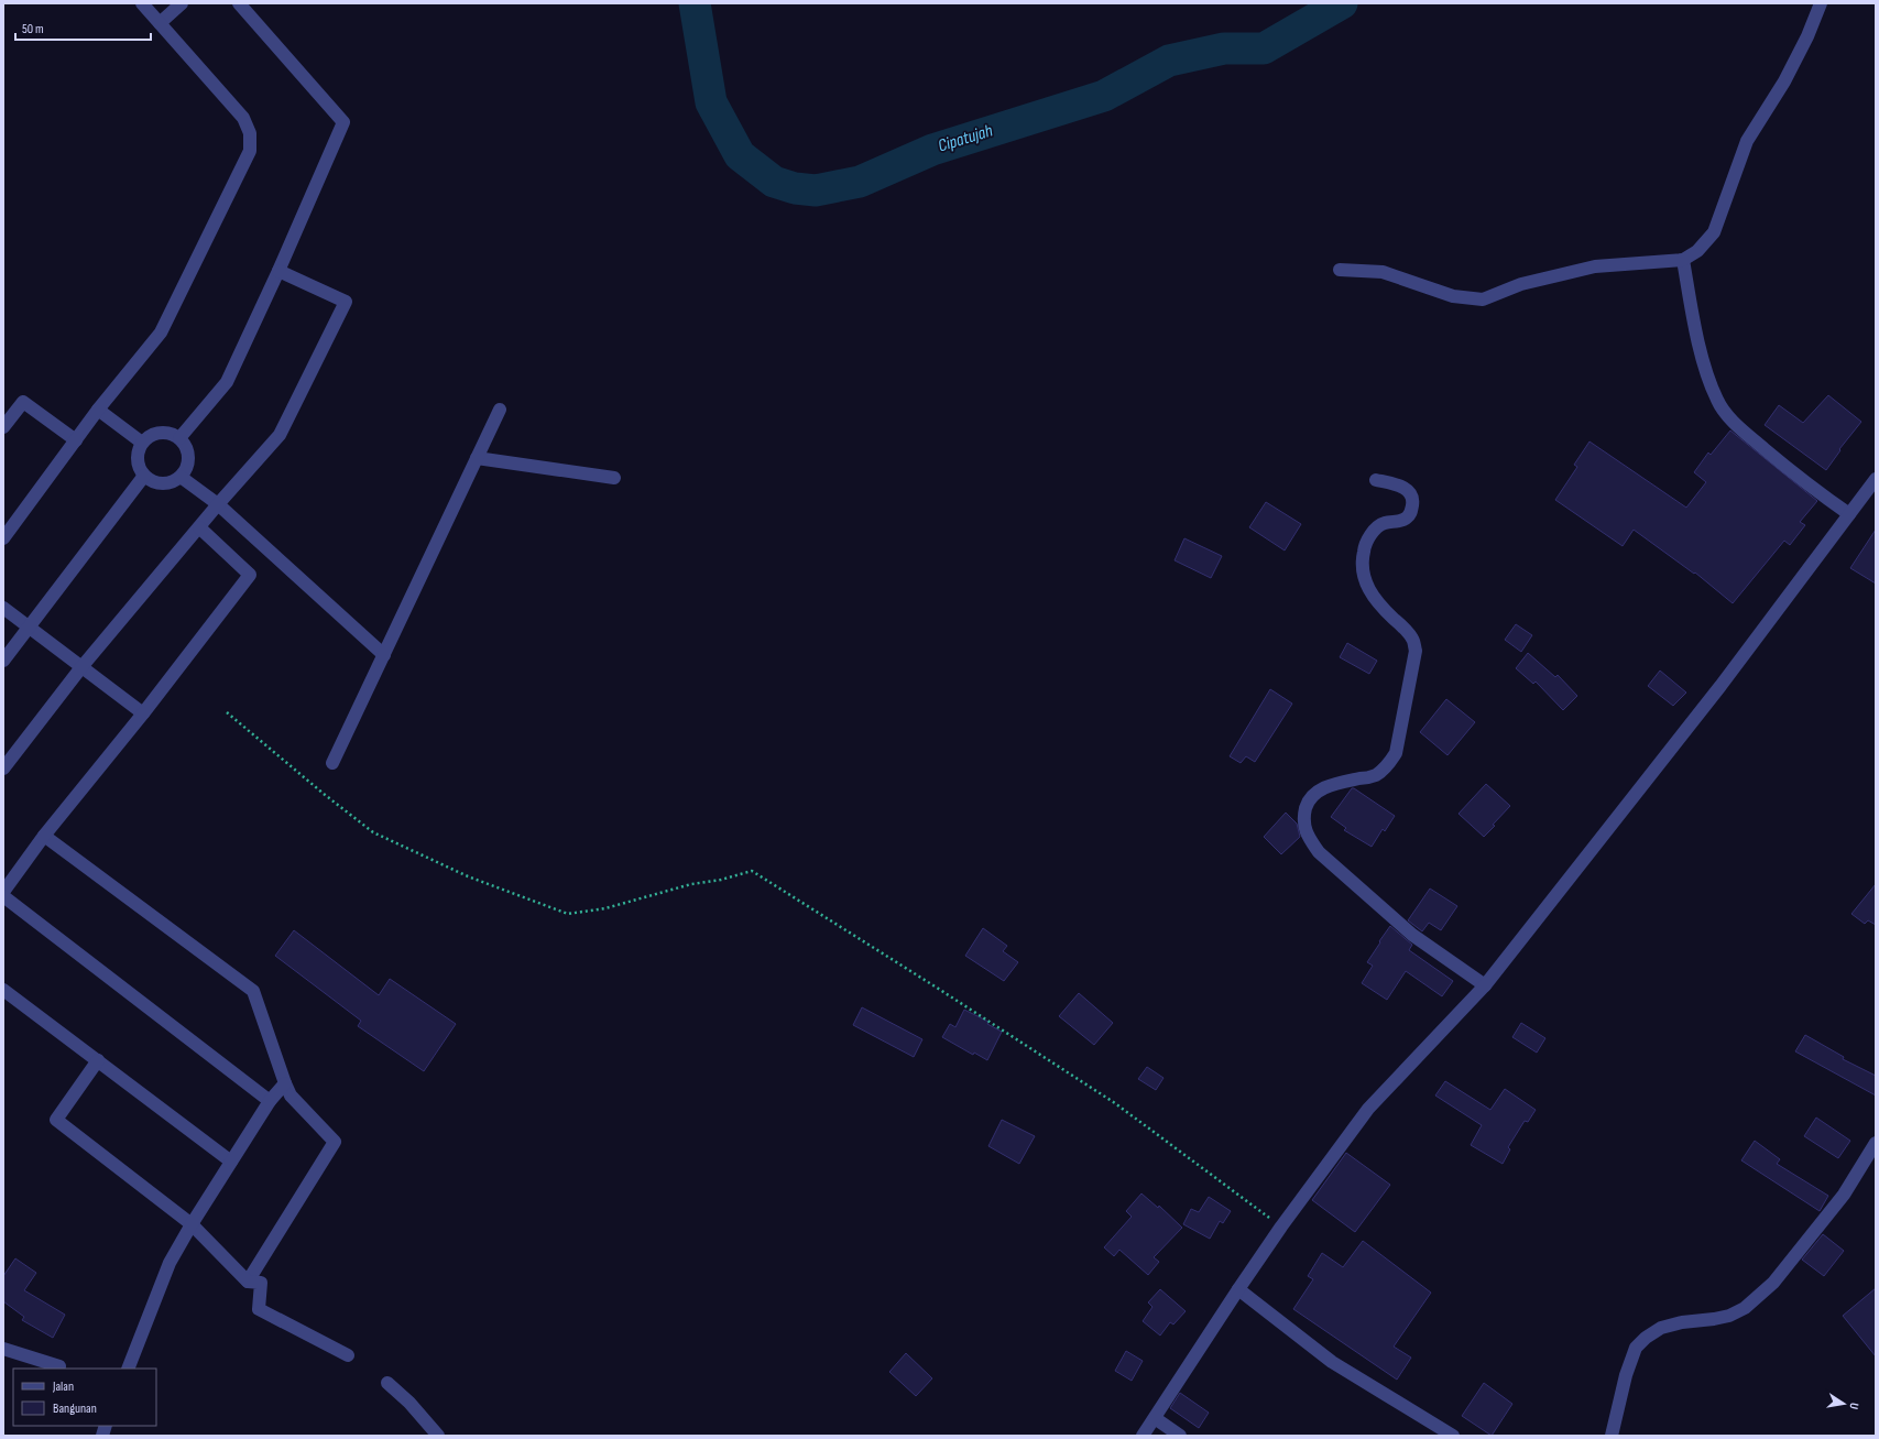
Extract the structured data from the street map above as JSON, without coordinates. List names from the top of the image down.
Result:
{
  "water": ["Cipatujah"],
  "legend": ["Jalan", "Bangunan"],
  "scale_bar": "50 m",
  "north": "right"
}
